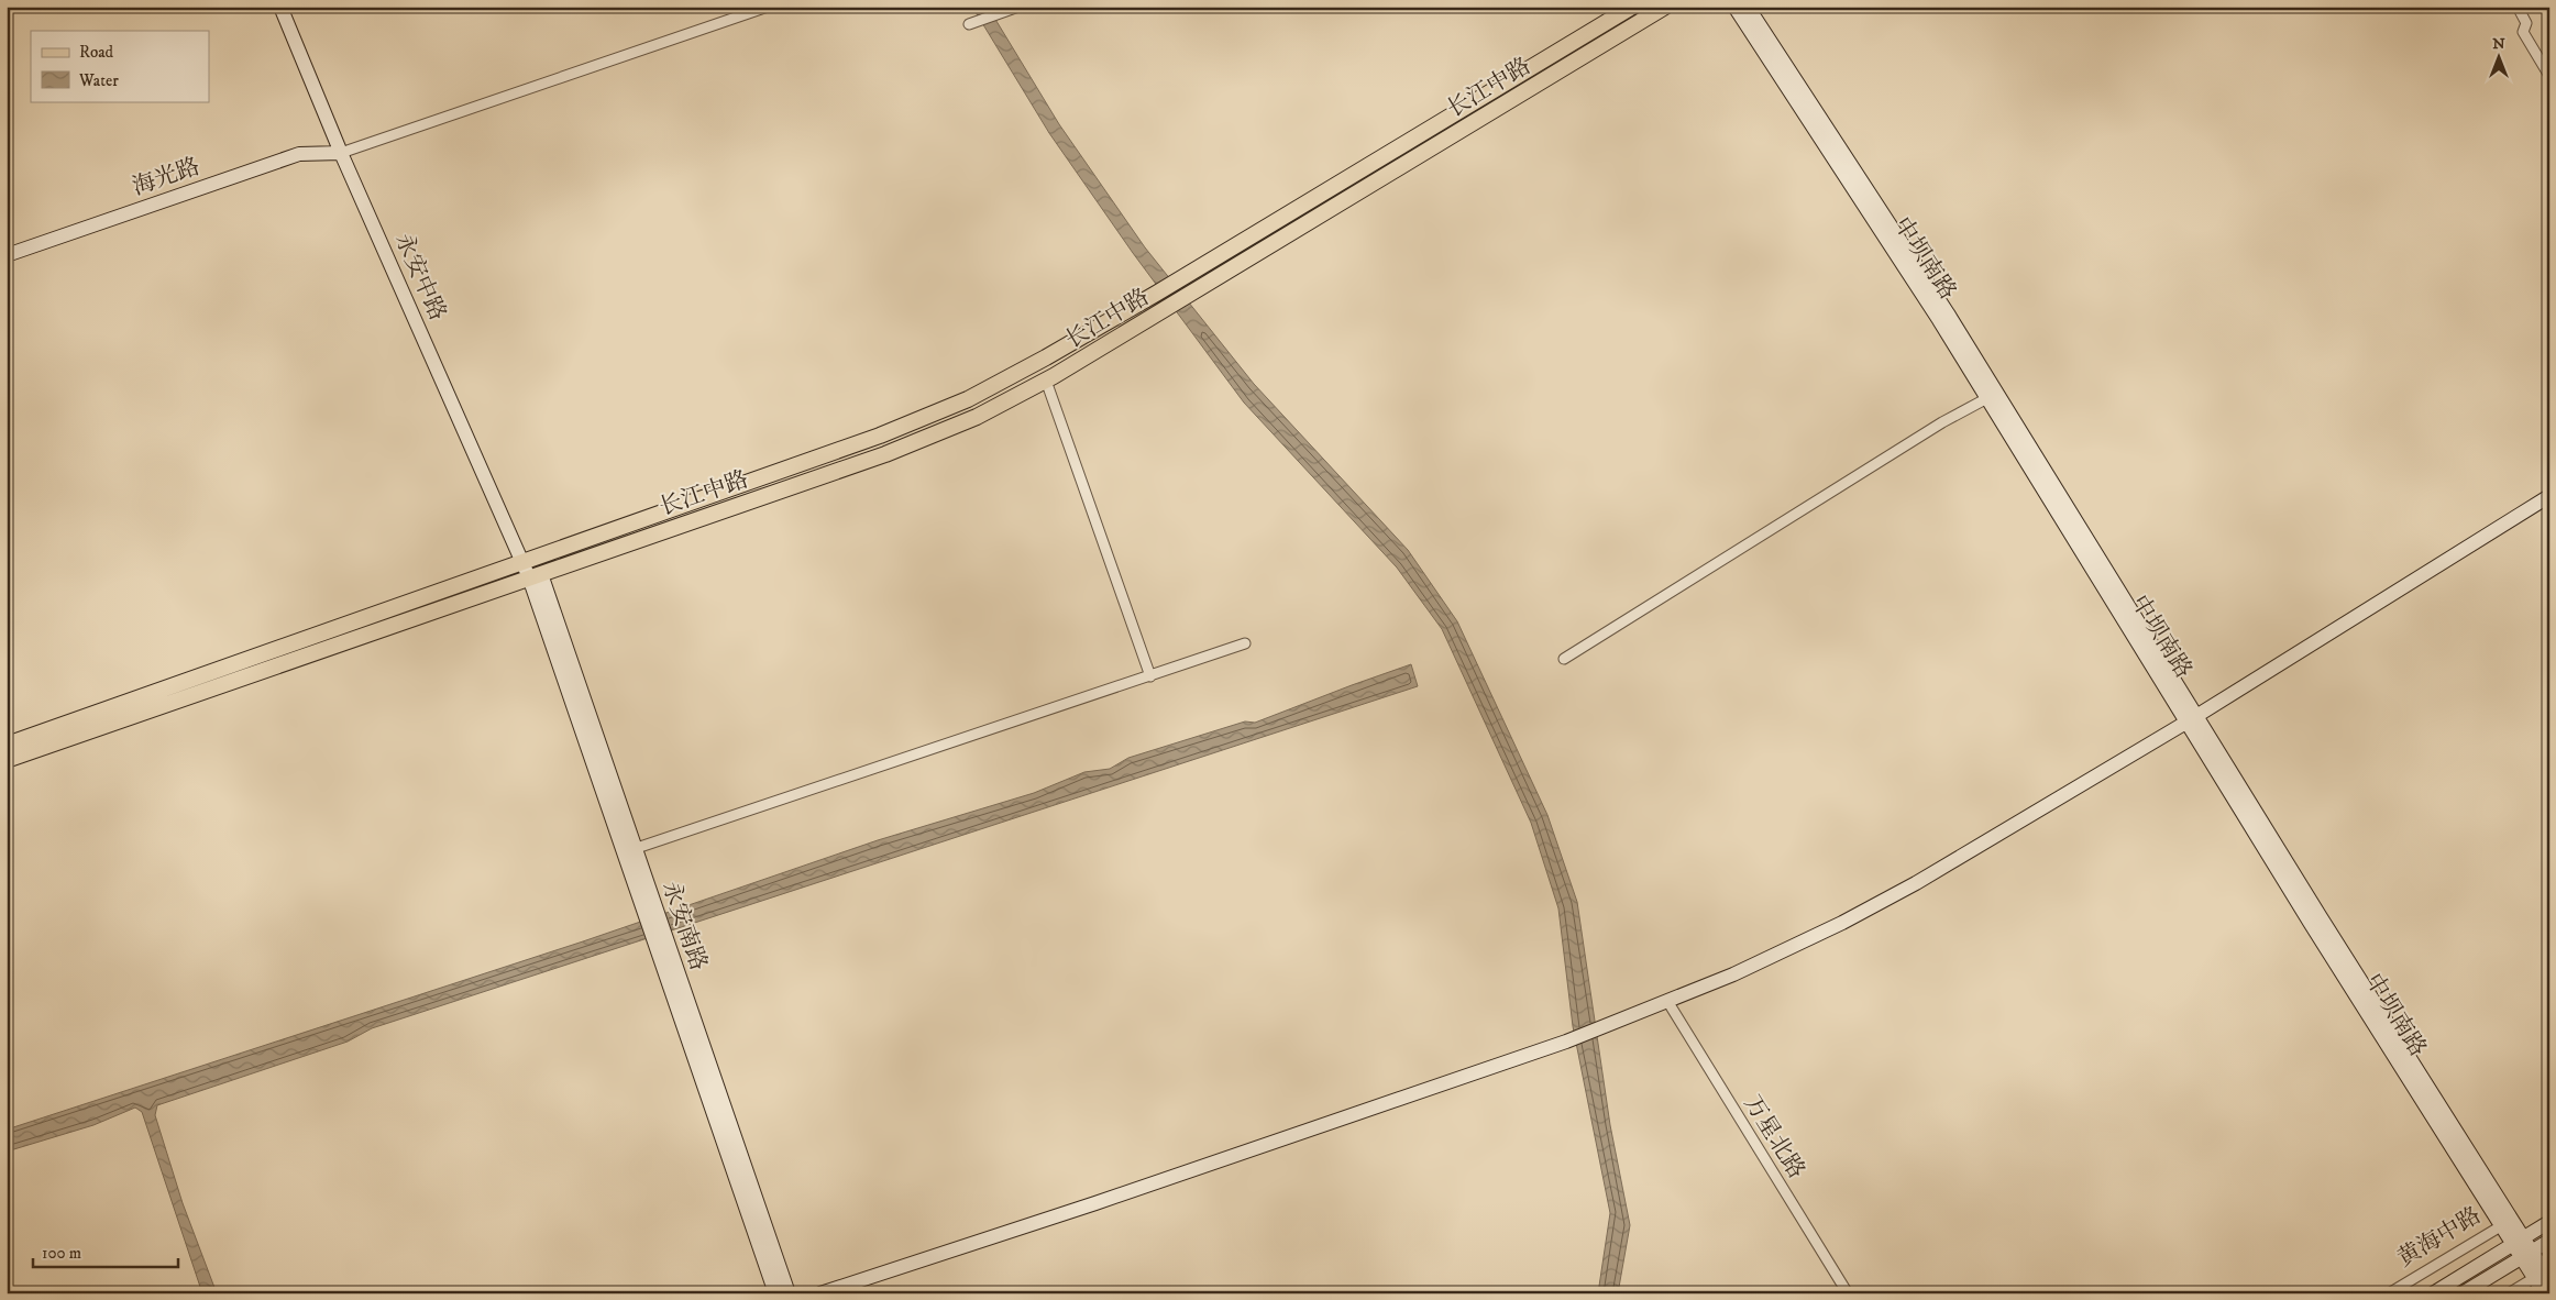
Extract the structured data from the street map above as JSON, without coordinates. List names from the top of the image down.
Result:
{
  "streets": {
    "main road": ["长江中路"],
    "street": [
      "海光路",
      "中坝南路",
      "永安中路",
      "永安南路",
      "万星北路",
      "黄海中路"
    ]
  },
  "crossings": [
    ["长江中路", "永安中路"],
    ["长江中路", "永安南路"],
    ["海光路", "永安中路"],
    ["中坝南路", "黄海中路"],
    ["永安中路", "永安南路"]
  ],
  "legend": ["Road", "Water"],
  "scale_bar": "100 m",
  "north": "top"
}
